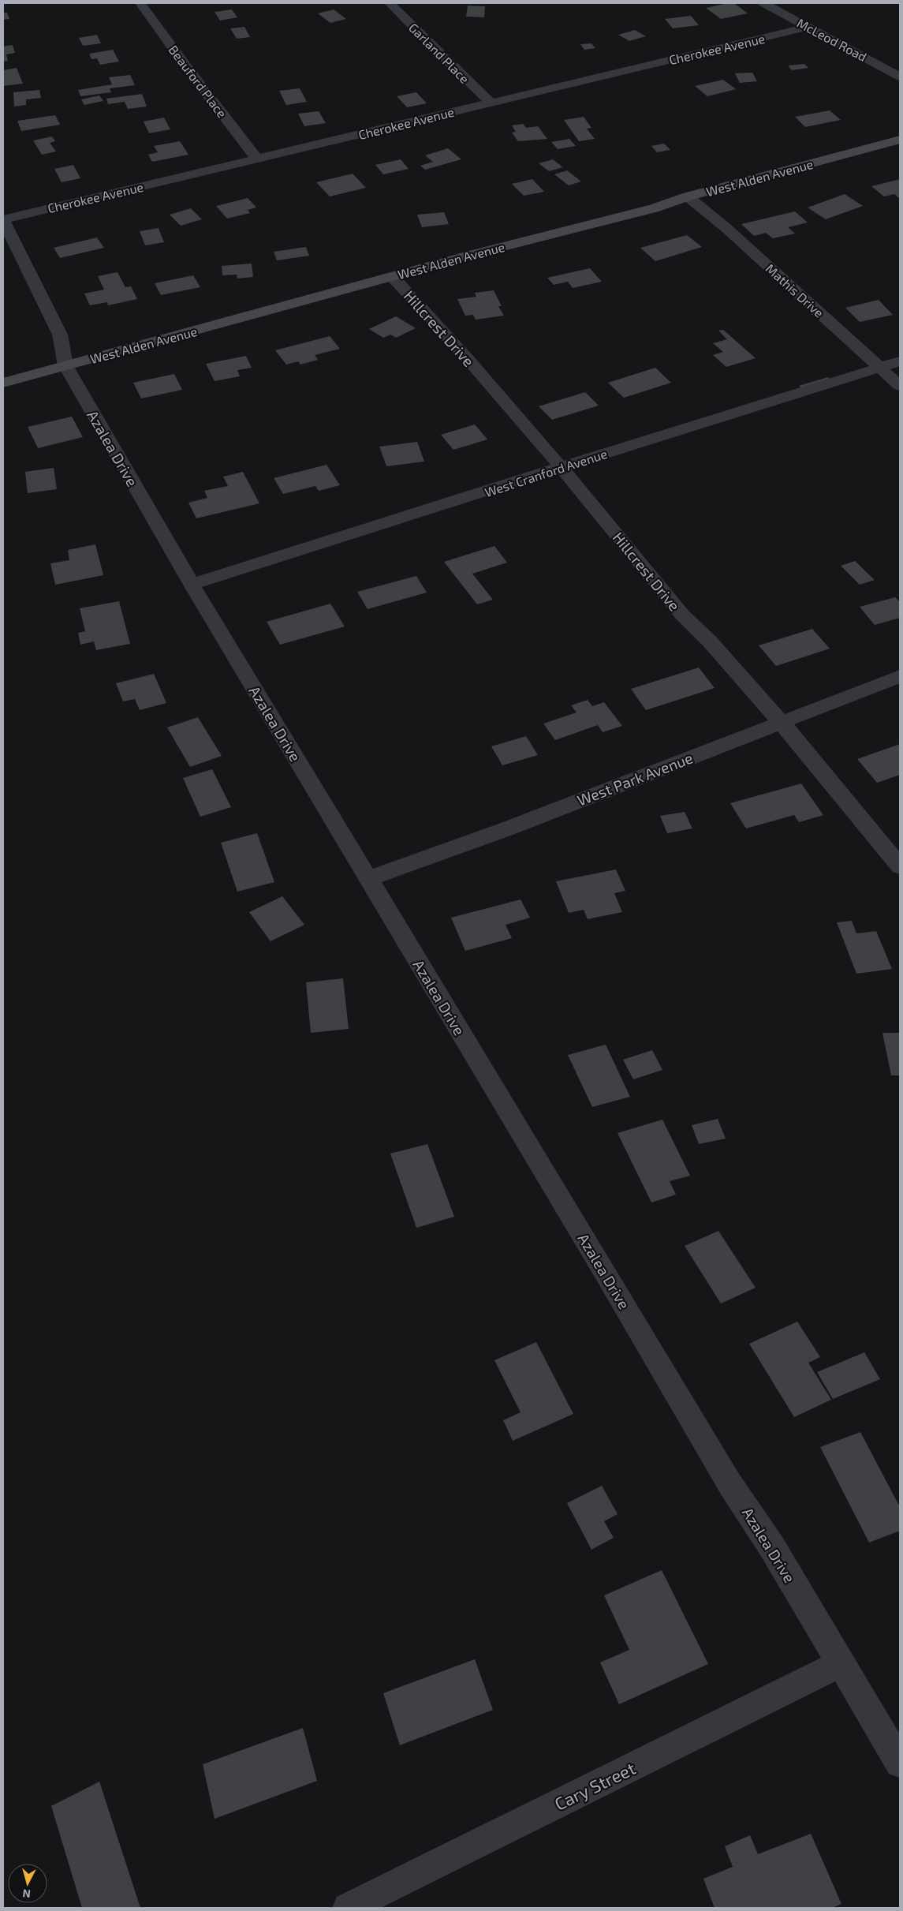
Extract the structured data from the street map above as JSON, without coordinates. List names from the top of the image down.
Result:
{
  "streets": {
    "street": [
      "McLeod Road",
      "Cherokee Avenue",
      "Garland Place",
      "Beauford Place",
      "West Alden Avenue",
      "Mathis Drive",
      "Hillcrest Drive",
      "Azalea Drive",
      "West Cranford Avenue",
      "West Park Avenue",
      "Cary Street"
    ]
  },
  "crossings": [
    ["McLeod Road", "Cherokee Avenue"],
    ["Cherokee Avenue", "Garland Place"],
    ["Cherokee Avenue", "Beauford Place"],
    ["Cherokee Avenue", "Azalea Drive"],
    ["West Alden Avenue", "Mathis Drive"],
    ["West Alden Avenue", "Hillcrest Drive"],
    ["West Alden Avenue", "Azalea Drive"],
    ["Mathis Drive", "West Cranford Avenue"],
    ["Hillcrest Drive", "West Cranford Avenue"],
    ["Hillcrest Drive", "West Park Avenue"],
    ["Azalea Drive", "West Cranford Avenue"],
    ["Azalea Drive", "West Park Avenue"],
    ["Azalea Drive", "Cary Street"]
  ],
  "north": "bottom"
}
